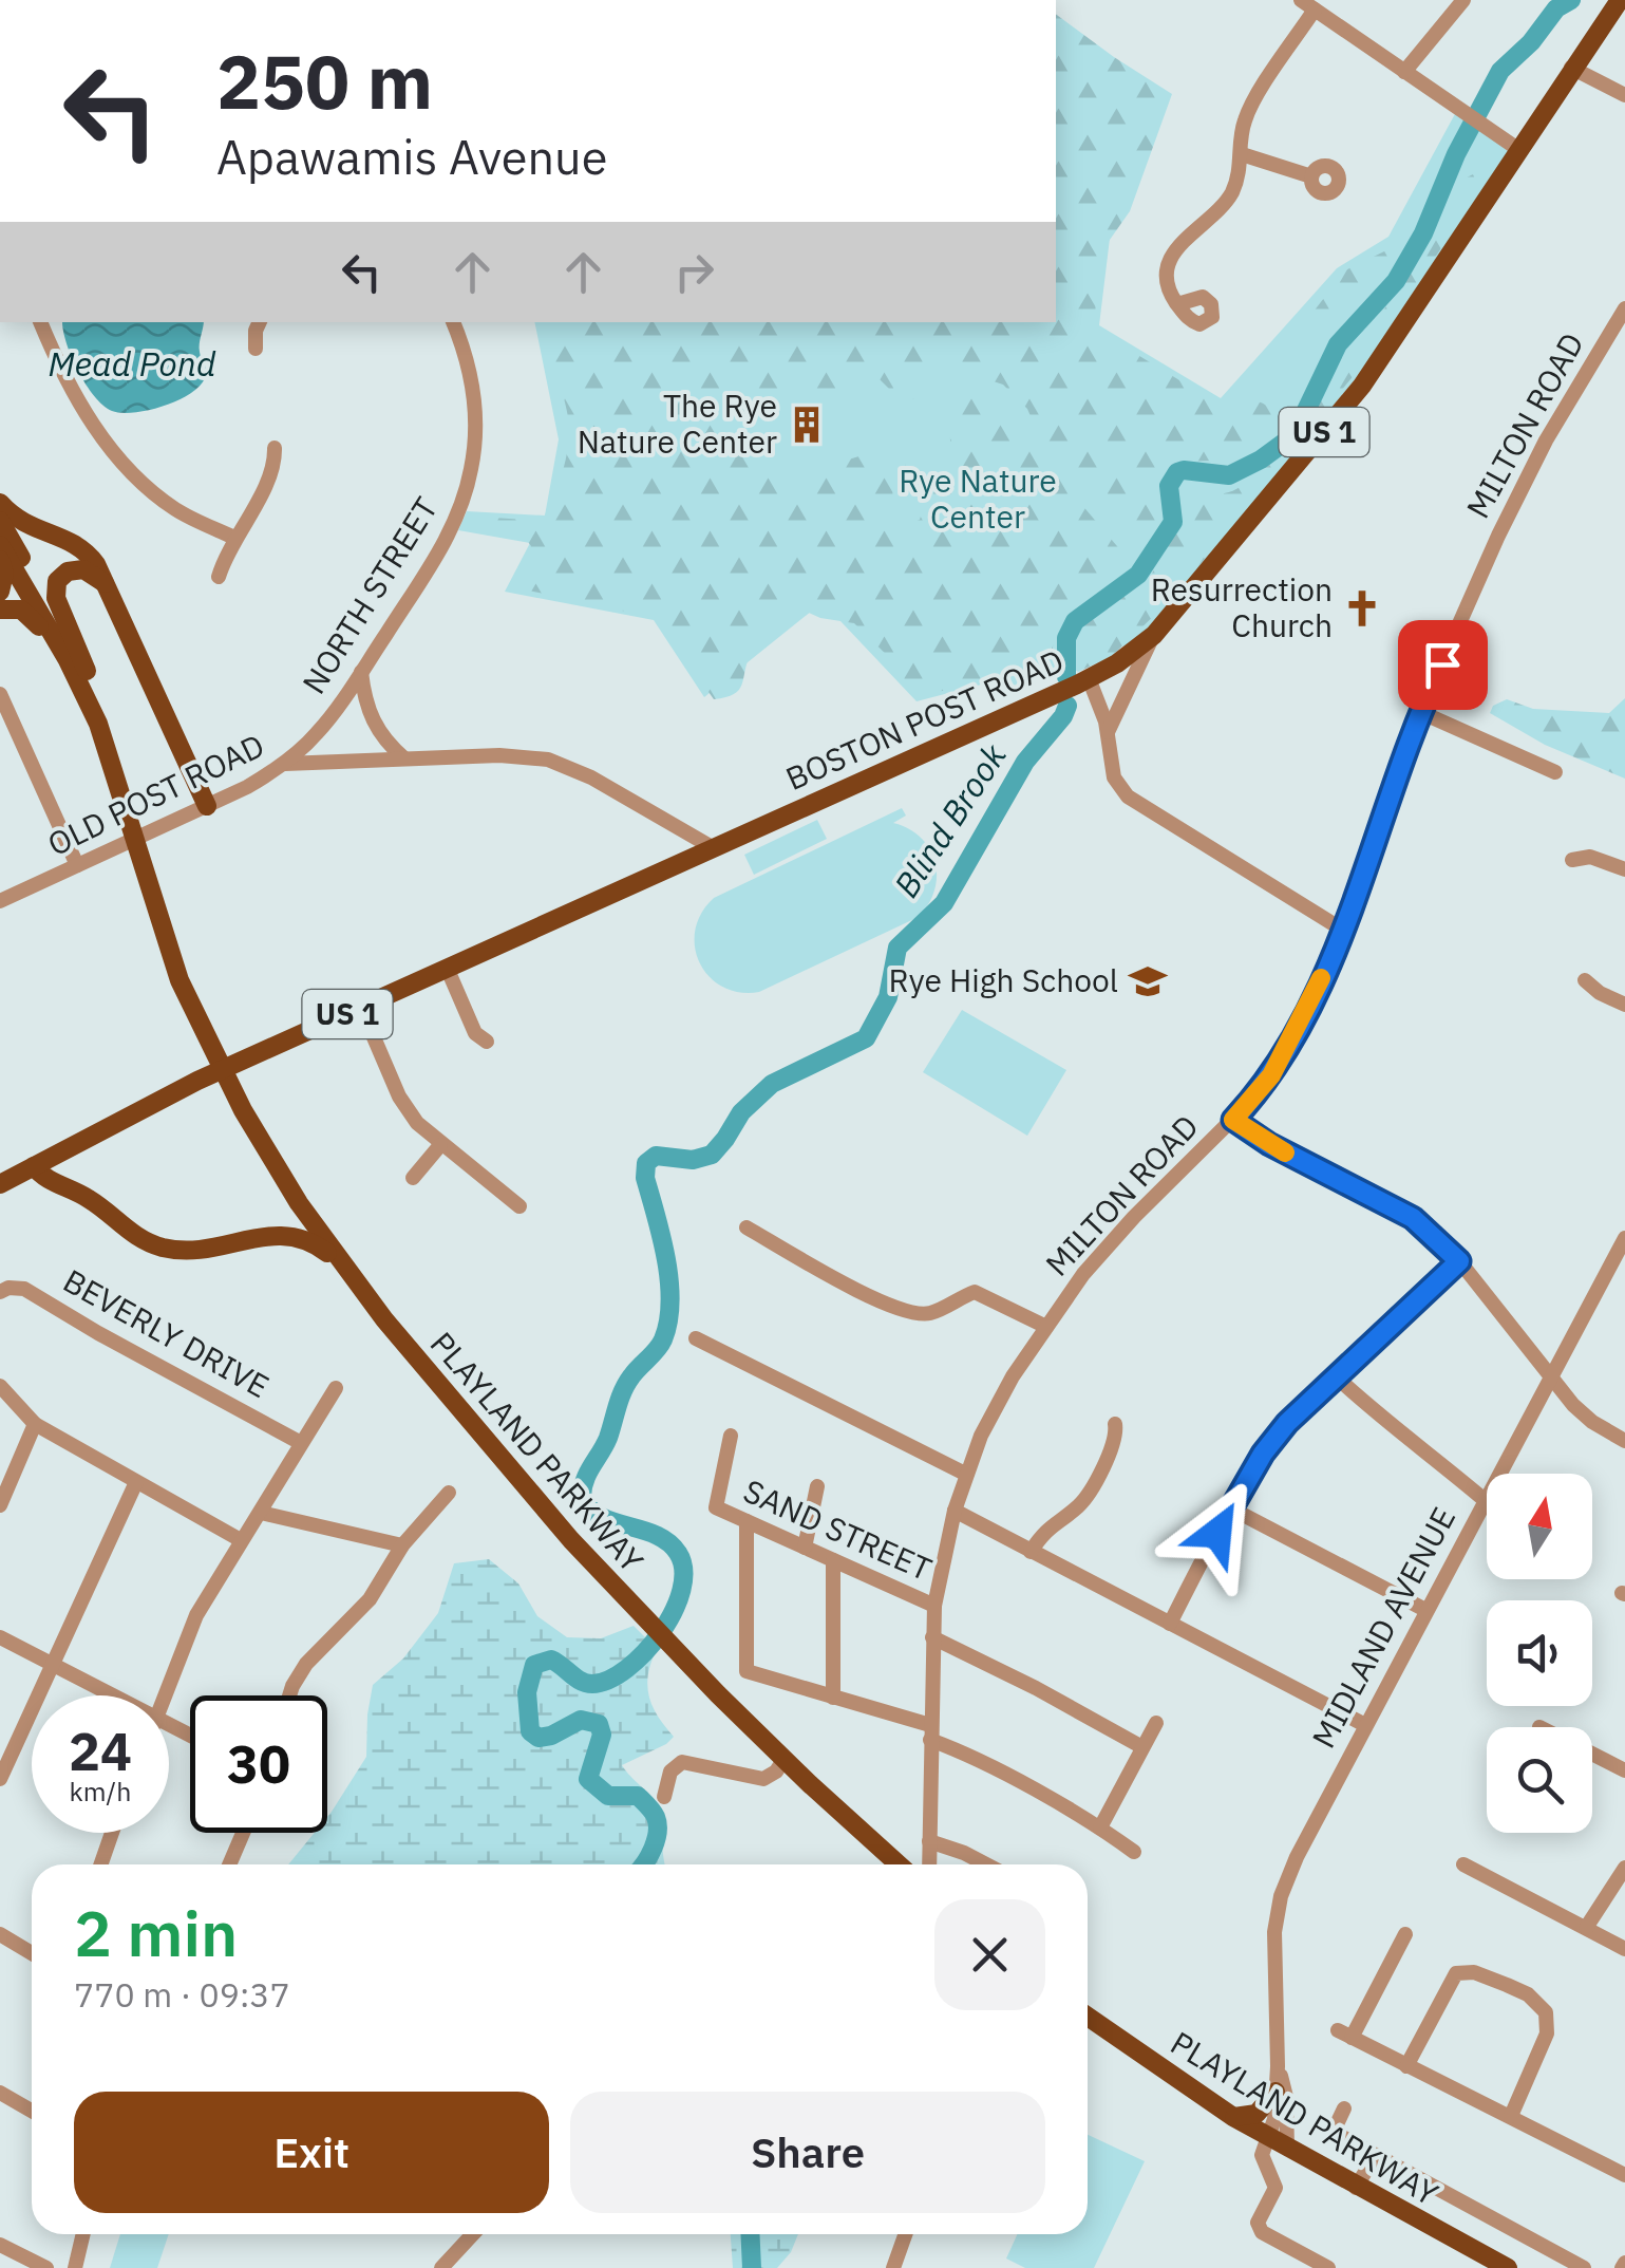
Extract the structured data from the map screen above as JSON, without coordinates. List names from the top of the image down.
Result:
{
  "streets": {
    "main road": ["US 1", "BOSTON POST ROAD", "PLAYLAND PARKWAY"],
    "street": [
      "MILTON ROAD",
      "NORTH STREET",
      "OLD POST ROAD",
      "BEVERLY DRIVE",
      "SAND STREET",
      "MIDLAND AVENUE"
    ]
  },
  "crossings": [
    ["MILTON ROAD", "SAND STREET"],
    ["NORTH STREET", "OLD POST ROAD"],
    ["BOSTON POST ROAD", "OLD POST ROAD"],
    ["PLAYLAND PARKWAY", "MIDLAND AVENUE"]
  ],
  "water": ["Mead Pond", "Blind Brook"],
  "parks": ["Rye Nature Center"],
  "places": {
    "building": ["The Rye Nature Center"],
    "church": ["Resurrection Church"],
    "school or university": ["Rye High School"]
  },
  "north": "top",
  "page": {
    "turn": ["250 m", "Apawamis Avenue"],
    "speed": "24 km/h",
    "limit": "30",
    "heading": ["2 min", "770 m · 09:37"],
    "buttons": ["Exit", "Share"]
  }
}
